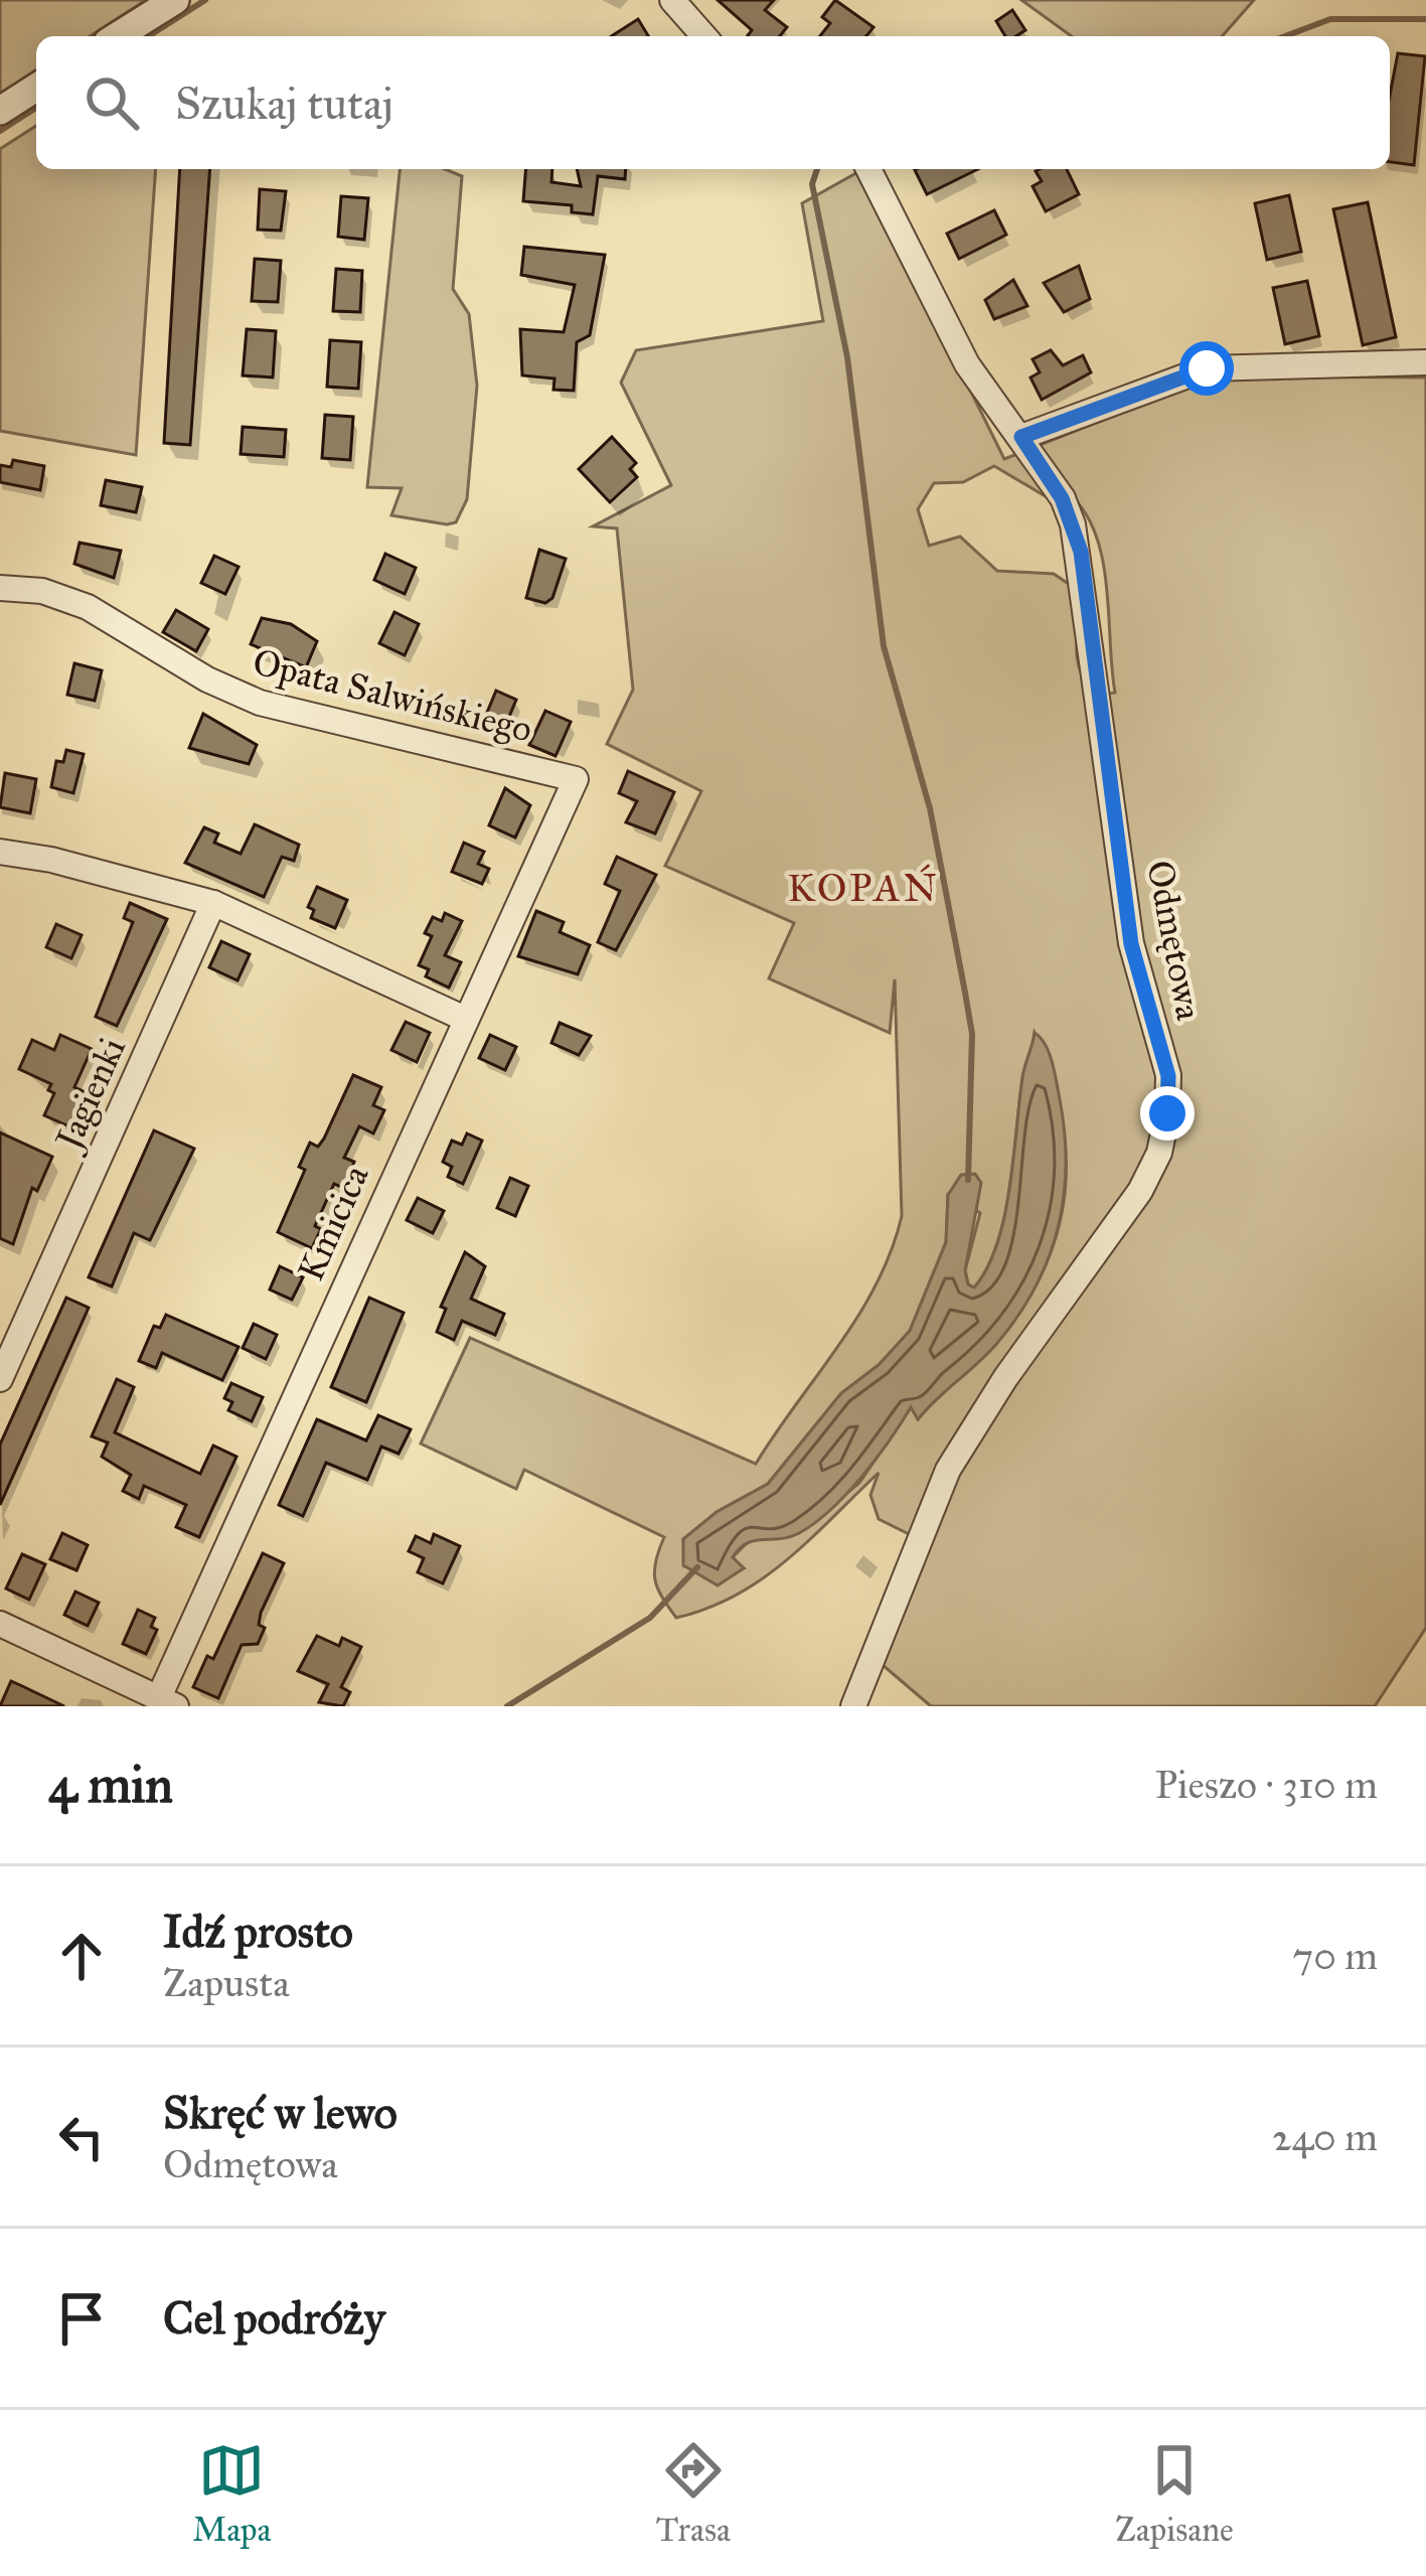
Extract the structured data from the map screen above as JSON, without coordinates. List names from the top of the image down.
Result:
{
  "streets": {
    "street": [
      "Opata Salwińskiego",
      "Odmętowa",
      "Jagienki",
      "Kmicica"
    ]
  },
  "crossings": [
    ["Opata Salwińskiego", "Kmicica"]
  ],
  "districts": ["KOPAŃ"],
  "page": {
    "search": "Szukaj tutaj",
    "heading": ["4 min", "Pieszo · 310 m"],
    "list": [
      ["Idź prosto", "Zapusta", "70 m"],
      ["Skręć w lewo", "Odmętowa", "240 m"],
      "Cel podróży"
    ],
    "nav": ["Mapa", "Trasa", "Zapisane"]
  }
}
